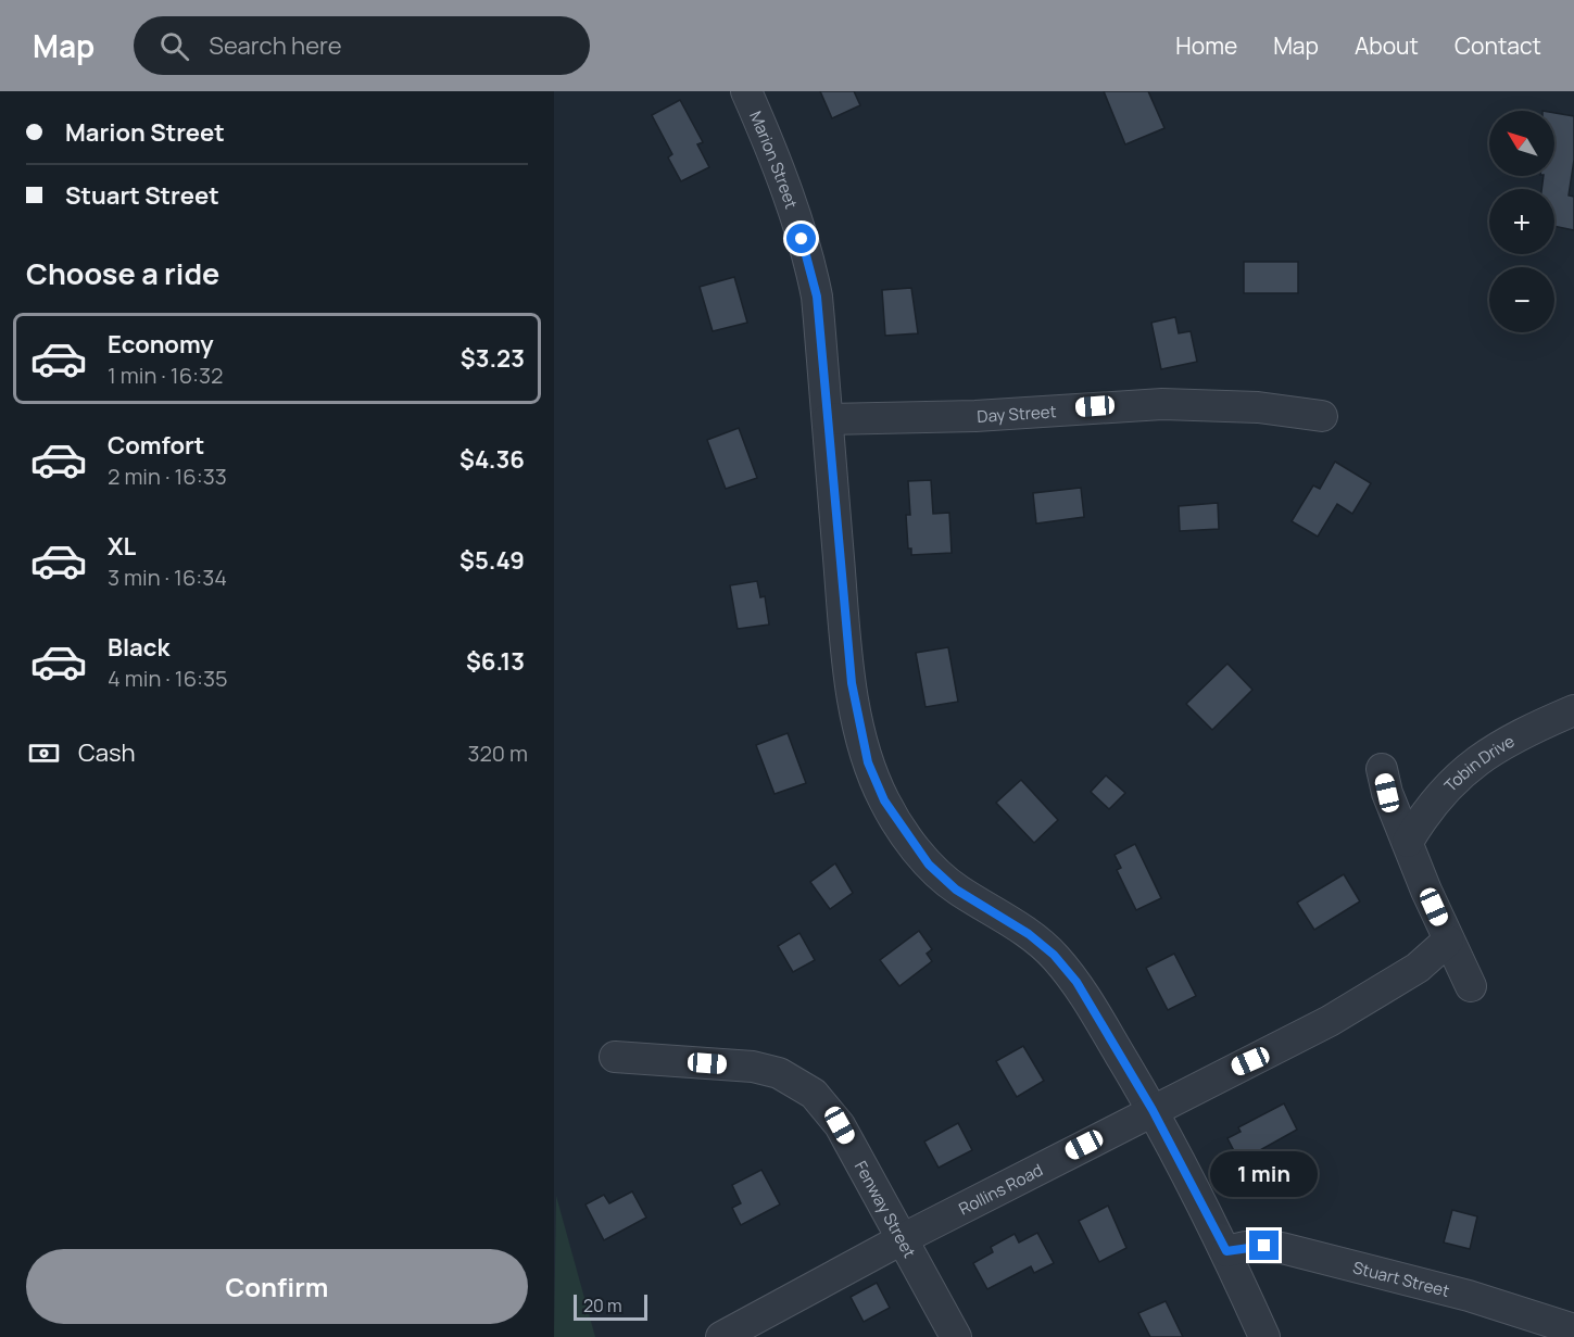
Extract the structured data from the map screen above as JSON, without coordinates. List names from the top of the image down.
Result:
{
  "streets": {
    "street": [
      "Marion Street",
      "Day Street",
      "Tobin Drive",
      "Rollins Road",
      "Fenway Street",
      "Stuart Street"
    ]
  },
  "crossings": [
    ["Marion Street", "Day Street"],
    ["Marion Street", "Rollins Road"],
    ["Marion Street", "Stuart Street"],
    ["Rollins Road", "Fenway Street"]
  ],
  "scale_bar": "20 m",
  "north": "top left",
  "page": {
    "header": "Map",
    "search": "Search here",
    "nav": [
      "Home",
      "Map",
      "About",
      "Contact"
    ],
    "banner": ["Marion Street", "Stuart Street"],
    "map_buttons": ["+", "−"],
    "heading": "Choose a ride",
    "list": [
      {
        "name": "Economy",
        "note": "1 min · 16:32",
        "value": "$3.23"
      },
      {
        "name": "Comfort",
        "note": "2 min · 16:33",
        "value": "$4.36"
      },
      {
        "name": "XL",
        "note": "3 min · 16:34",
        "value": "$5.49"
      },
      {
        "name": "Black",
        "note": "4 min · 16:35",
        "value": "$6.13"
      }
    ],
    "pay": ["Cash", "320 m"],
    "bubble": "1 min",
    "buttons": "Confirm",
    "scale": "20 m"
  }
}
